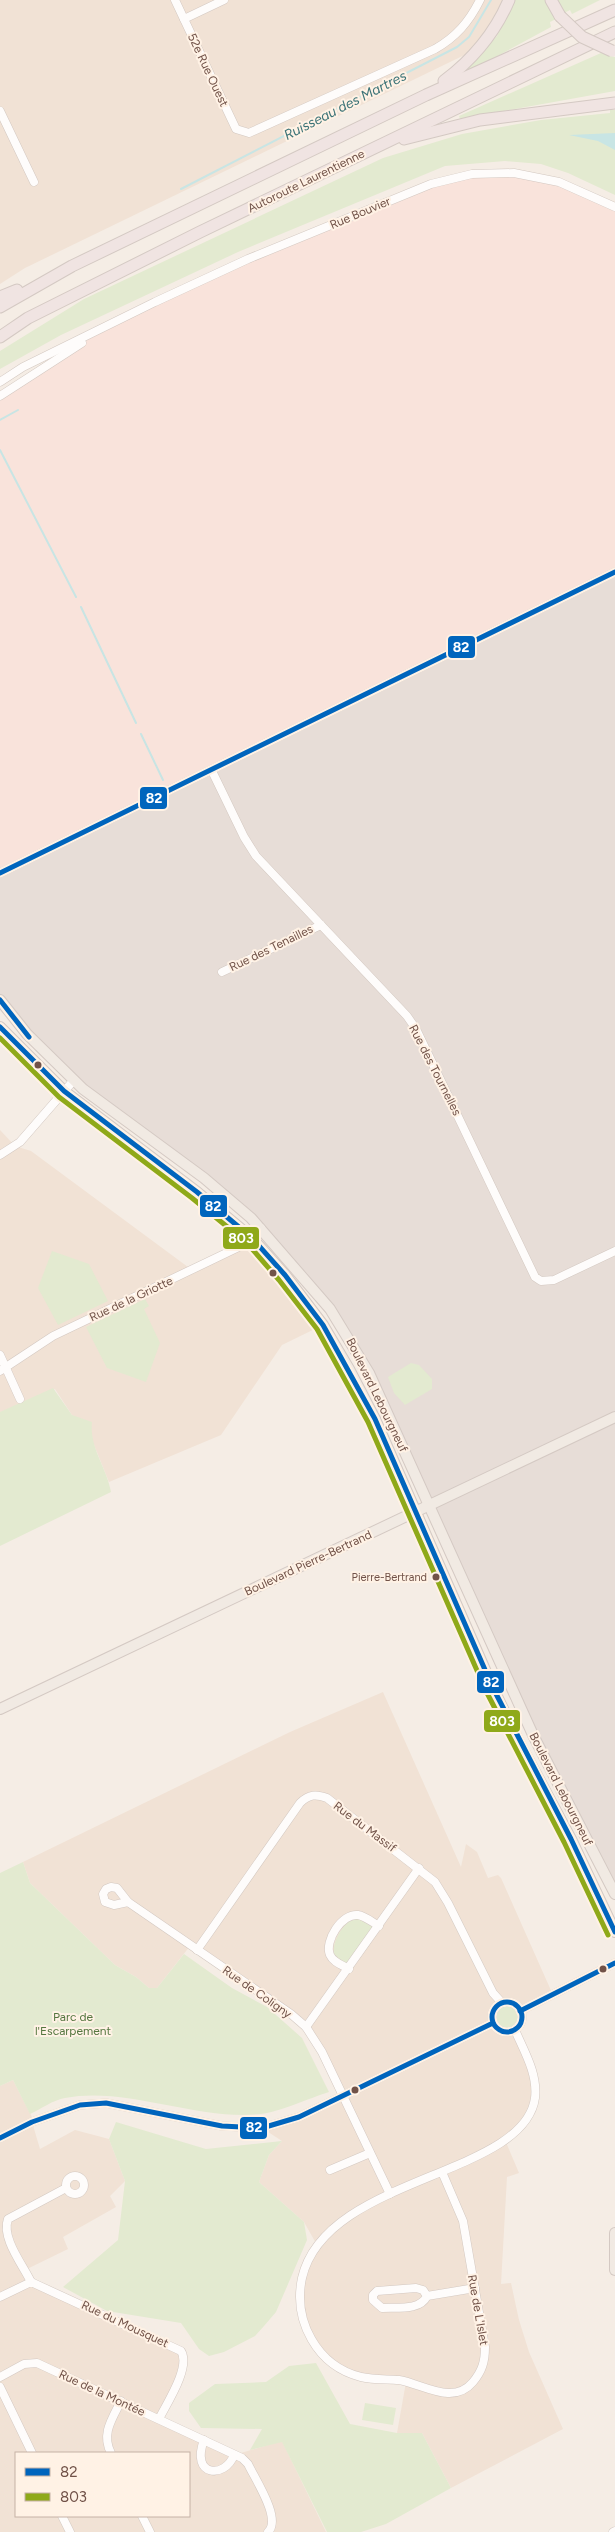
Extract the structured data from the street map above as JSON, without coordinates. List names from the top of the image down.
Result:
{
  "streets": {
    "highway": ["Autoroute Laurentienne"],
    "main road": ["Boulevard Lebourgneuf", "Boulevard Pierre-Bertrand"],
    "street": [
      "52e Rue Ouest",
      "Rue Bouvier",
      "Rue des Tenailles",
      "Rue des Tournelles",
      "Rue de la Griotte",
      "Rue du Massif",
      "Rue de Coligny",
      "Rue de L'Islet",
      "Rue du Mousquet",
      "Rue de la Montée"
    ]
  },
  "crossings": [
    ["Rue des Tenailles", "Rue des Tournelles"],
    ["Rue de la Griotte", "Boulevard Lebourgneuf"],
    ["Boulevard Lebourgneuf", "Boulevard Pierre-Bertrand"],
    ["Rue du Massif", "Rue de Coligny"],
    ["Rue du Massif", "Rue de L'Islet"],
    ["Rue de Coligny", "Rue de L'Islet"],
    ["Rue du Mousquet", "Rue de la Montée"]
  ],
  "water": ["Ruisseau des Martres"],
  "parks": ["Parc de l'Escarpement"],
  "places": ["Pierre-Bertrand"],
  "lines": ["transit line 82", "transit line 803"],
  "legend": ["82", "803"]
}
